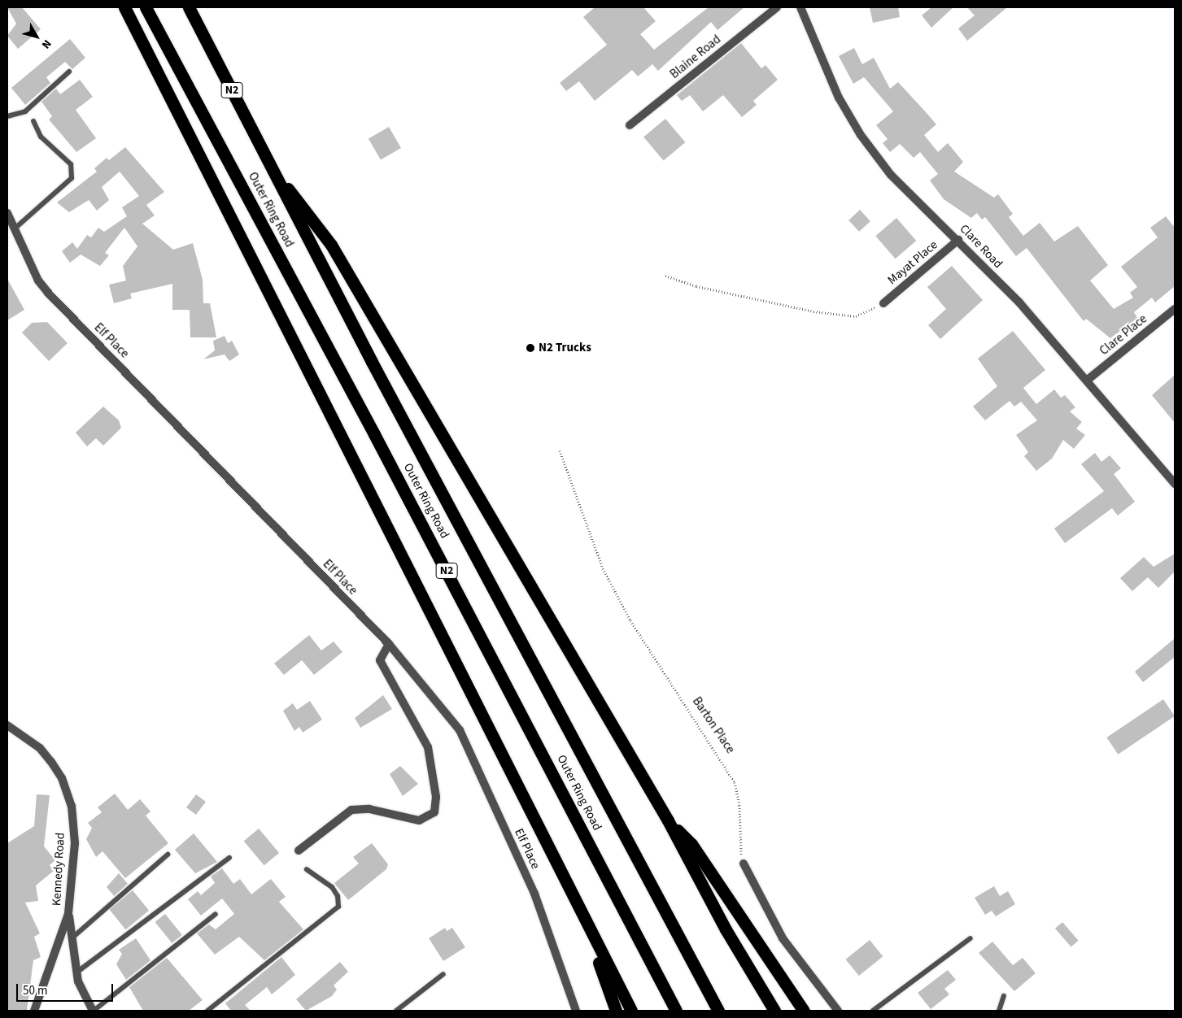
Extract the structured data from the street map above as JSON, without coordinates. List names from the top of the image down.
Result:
{
  "streets": {
    "highway": ["N2", "Outer Ring Road"],
    "street": [
      "Blaine Road",
      "Clare Road",
      "Mayat Place",
      "Clare Place",
      "Elf Place",
      "Kennedy Road"
    ],
    "path": ["Barton Place"]
  },
  "crossings": [
    ["Clare Road", "Mayat Place"],
    ["Clare Road", "Clare Place"]
  ],
  "places": ["N2 Trucks"],
  "scale_bar": "50 m",
  "north": "bottom right"
}
